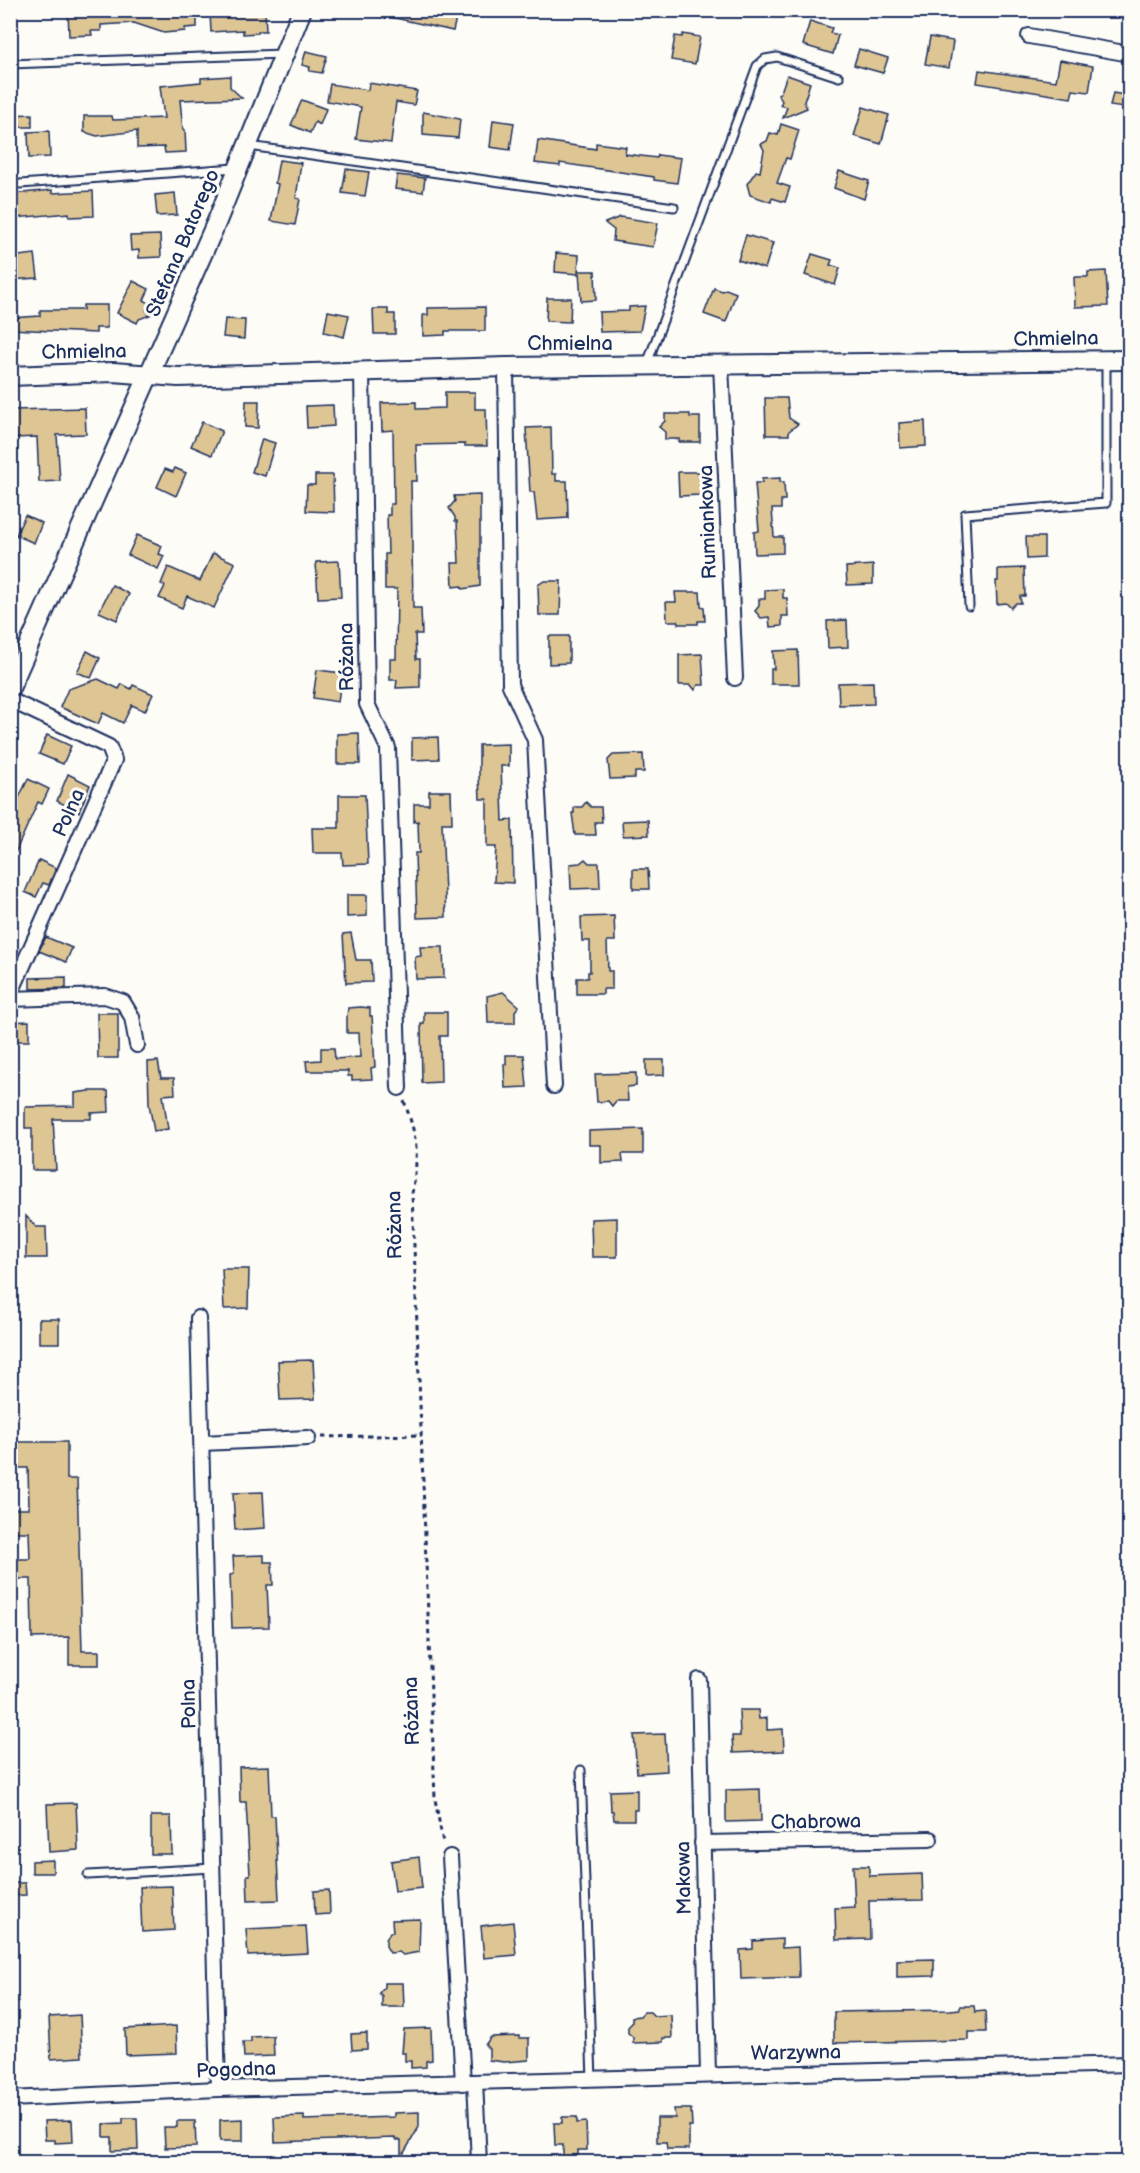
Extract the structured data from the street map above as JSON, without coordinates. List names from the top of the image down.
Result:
{
  "streets": {
    "street": [
      "Stefana Batorego",
      "Chmielna",
      "Rumiankowa",
      "Różana",
      "Polna",
      "Chabrowa",
      "Makowa",
      "Warzywna",
      "Pogodna"
    ]
  },
  "crossings": [
    ["Stefana Batorego", "Chmielna"],
    ["Chmielna", "Rumiankowa"],
    ["Chmielna", "Różana"],
    ["Polna", "Pogodna"],
    ["Chabrowa", "Makowa"],
    ["Makowa", "Warzywna"],
    ["Warzywna", "Pogodna"]
  ]
}
